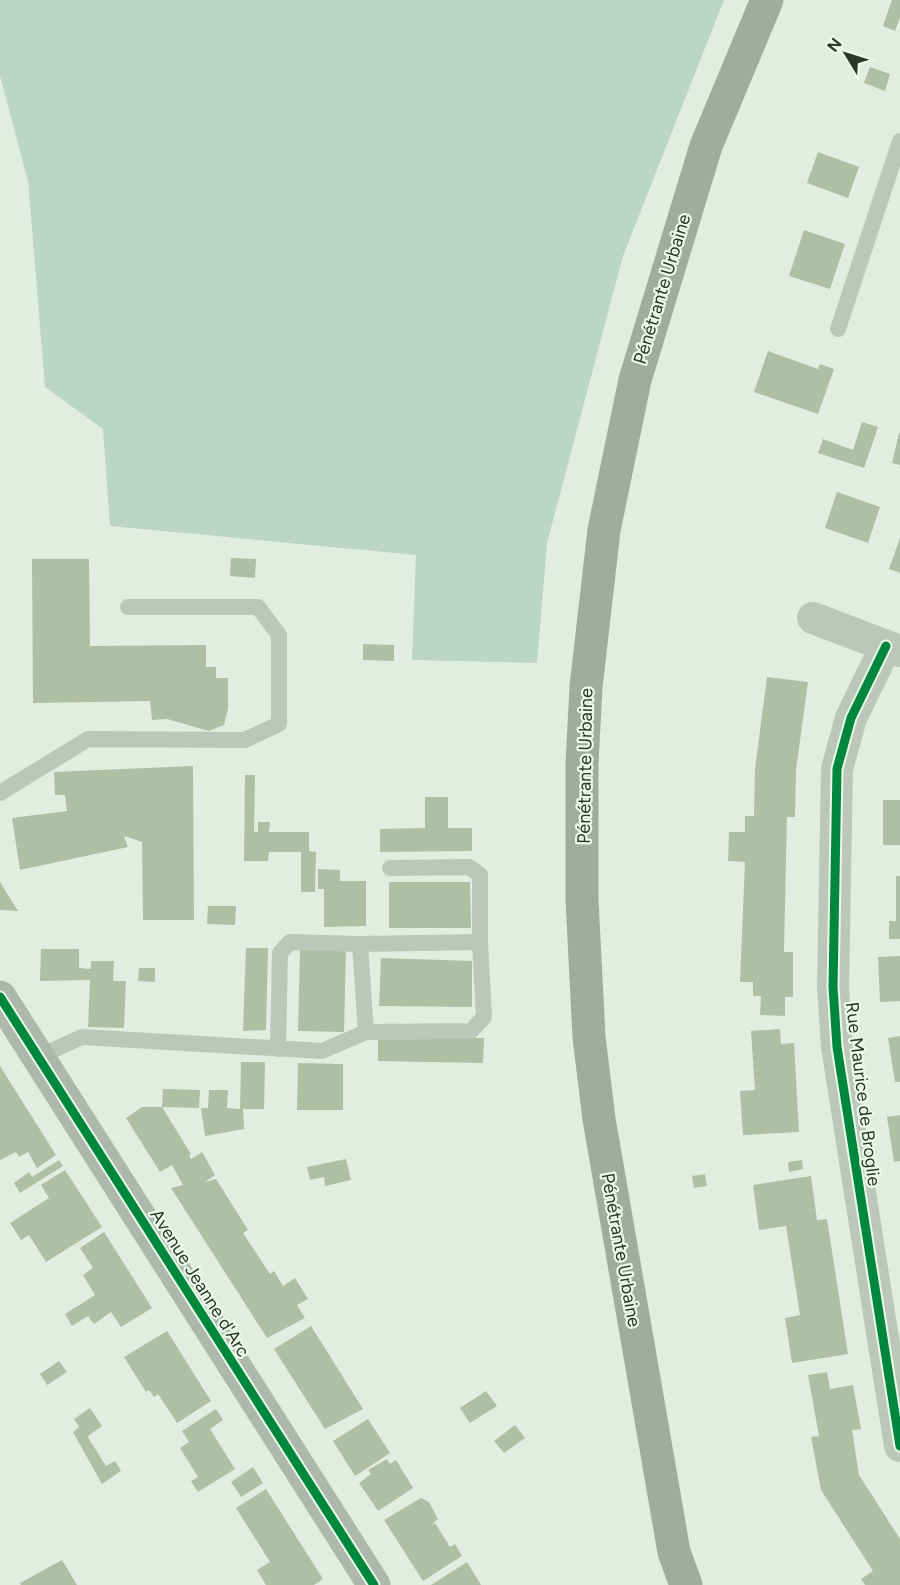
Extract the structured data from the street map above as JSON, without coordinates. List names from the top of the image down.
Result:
{
  "streets": {
    "main road": ["Pénétrante Urbaine", "Avenue Jeanne d'Arc"],
    "street": ["Rue Maurice de Broglie"]
  },
  "north": "top left"
}
